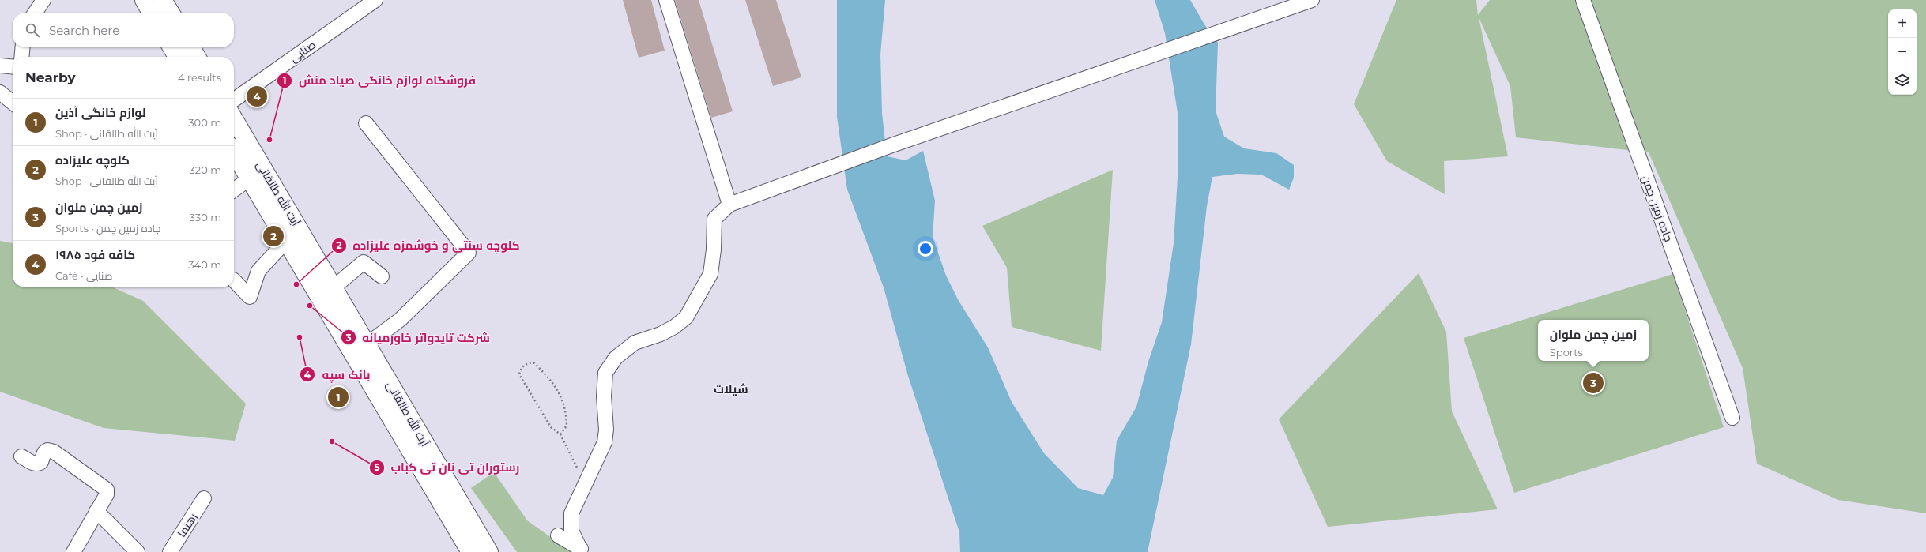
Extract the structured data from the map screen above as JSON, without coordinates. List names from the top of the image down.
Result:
{
  "streets": {
    "main road": ["آیت الله طالقانی"],
    "street": ["صنایی", "جاده زمین چمن", "رهنما"]
  },
  "districts": ["شیلات"],
  "places": [
    "فروشگاه لوازم خانگی صیاد منش",
    "کلوچه سنتی و خوشمزه علیزاده",
    "شرکت تایدواتر خاورمیانه",
    "بانک سپه",
    "رستوران تی نان تی کباب"
  ],
  "page": {
    "map_buttons": ["+", "−"],
    "search": "Search here",
    "heading": ["Nearby", "4 results"],
    "pins": [
      "4",
      "2",
      "3",
      "1"
    ],
    "list": [
      {
        "mark": "1",
        "name": "لوازم خانگی آذین",
        "note": "Shop · آیت الله طالقانی",
        "value": "300 m"
      },
      {
        "mark": "2",
        "name": "کلوچه علیزاده",
        "note": "Shop · آیت الله طالقانی",
        "value": "320 m"
      },
      {
        "mark": "3",
        "name": "زمین چمن ملوان",
        "note": "Sports · جاده زمین چمن",
        "value": "330 m"
      },
      {
        "mark": "4",
        "name": "کافه فود ۱۹۸۵",
        "note": "Café · صنایی",
        "value": "340 m"
      }
    ],
    "popup": ["زمین چمن ملوان", "Sports"]
  }
}
